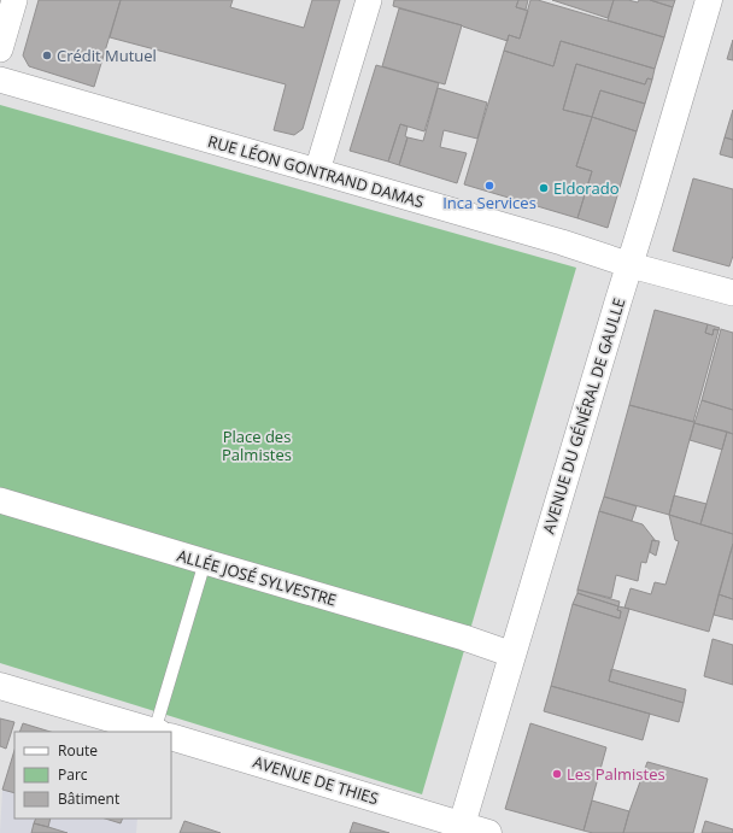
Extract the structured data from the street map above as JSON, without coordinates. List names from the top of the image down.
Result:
{
  "streets": {
    "street": [
      "RUE LÉON GONTRAND DAMAS",
      "AVENUE DU GÉNÉRAL DE GAULLE",
      "ALLÉE JOSÉ SYLVESTRE",
      "AVENUE DE THIES"
    ]
  },
  "crossings": [
    ["RUE LÉON GONTRAND DAMAS", "AVENUE DU GÉNÉRAL DE GAULLE"],
    ["AVENUE DU GÉNÉRAL DE GAULLE", "ALLÉE JOSÉ SYLVESTRE"],
    ["AVENUE DU GÉNÉRAL DE GAULLE", "AVENUE DE THIES"]
  ],
  "parks": ["Place des Palmistes"],
  "places": [
    "Crédit Mutuel",
    "Inca Services",
    "Eldorado",
    "Les Palmistes"
  ],
  "legend": ["Route", "Parc", "Bâtiment"]
}
